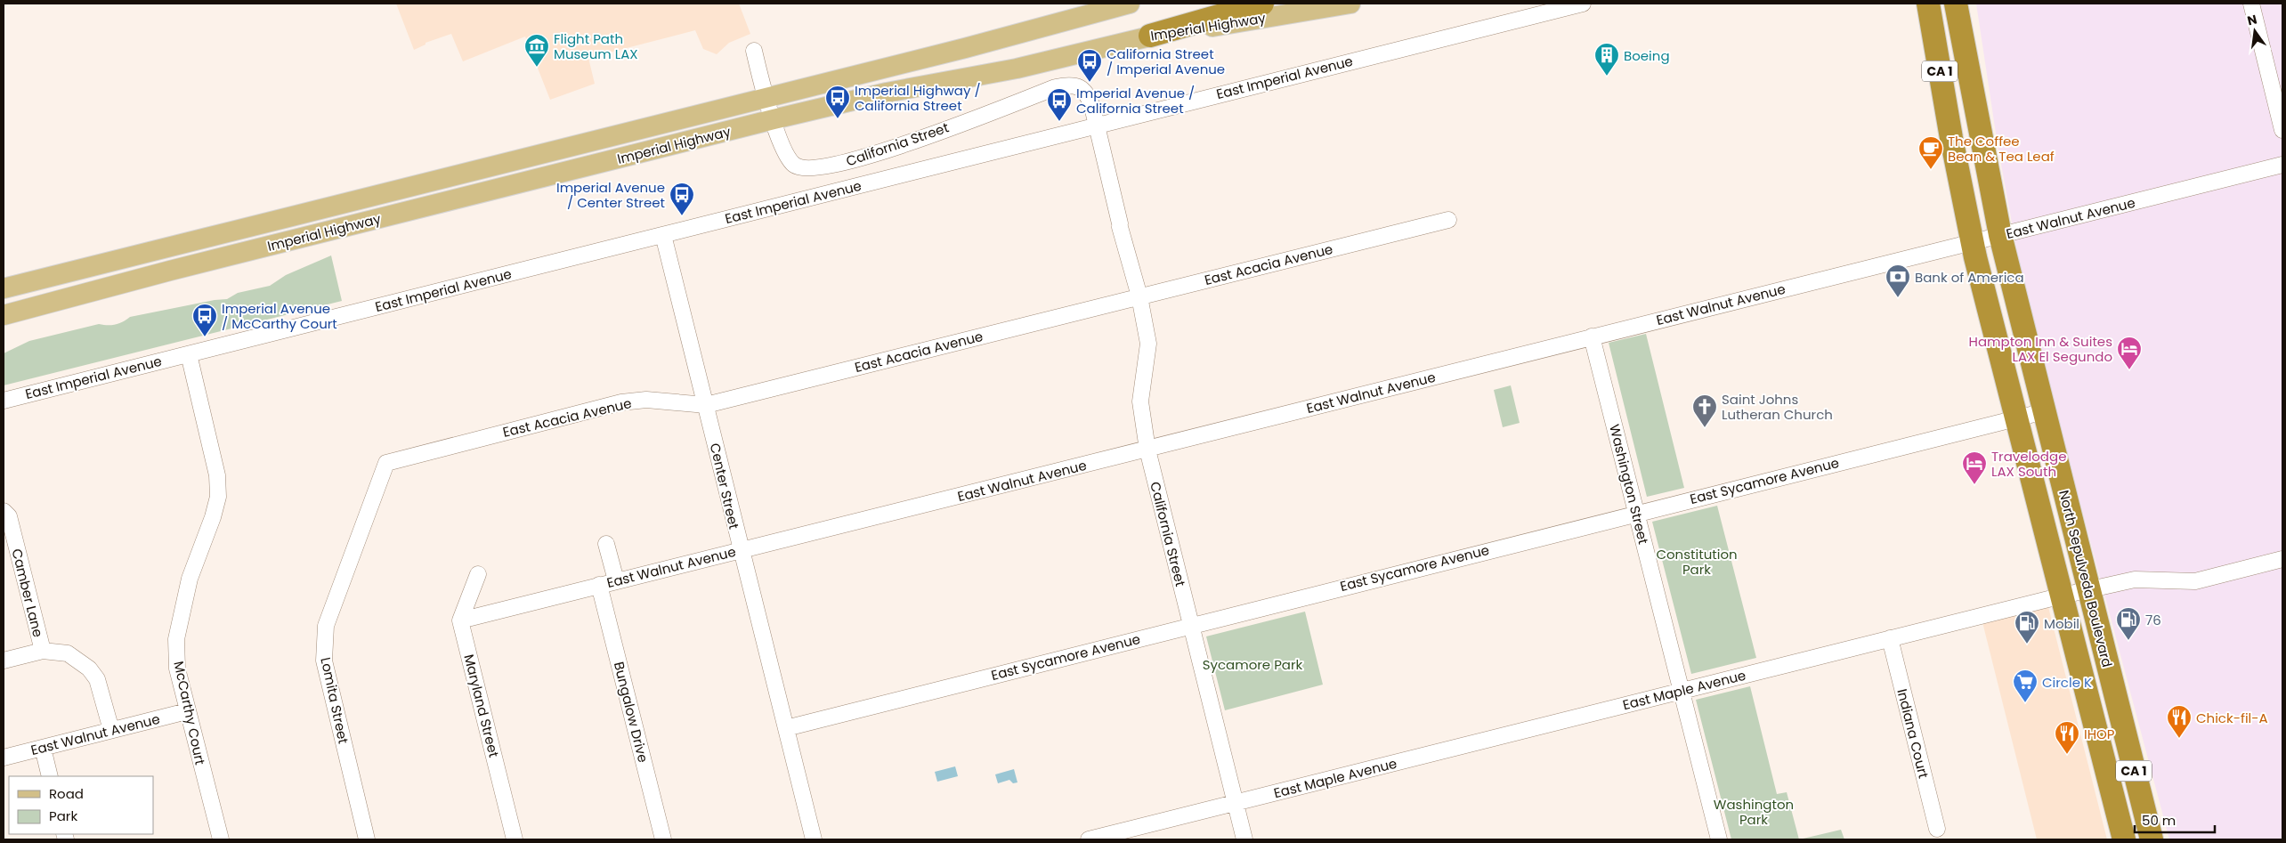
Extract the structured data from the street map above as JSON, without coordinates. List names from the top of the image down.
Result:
{
  "streets": {
    "highway": ["CA 1", "North Sepulveda Boulevard"],
    "main road": ["Imperial Highway"],
    "street": [
      "East Imperial Avenue",
      "California Street",
      "East Walnut Avenue",
      "East Acacia Avenue",
      "East Sycamore Avenue",
      "Washington Street",
      "Center Street",
      "Camber Lane",
      "East Maple Avenue",
      "Lomita Street",
      "Maryland Street",
      "Bungalow Drive",
      "McCarthy Court",
      "Indiana Court"
    ]
  },
  "crossings": [
    ["Imperial Highway", "California Street"],
    ["East Imperial Avenue", "California Street"],
    ["East Imperial Avenue", "Center Street"],
    ["East Imperial Avenue", "McCarthy Court"],
    ["California Street", "East Walnut Avenue"],
    ["California Street", "East Acacia Avenue"],
    ["California Street", "East Sycamore Avenue"],
    ["California Street", "East Maple Avenue"],
    ["East Walnut Avenue", "Washington Street"],
    ["East Walnut Avenue", "Center Street"],
    ["East Walnut Avenue", "North Sepulveda Boulevard"],
    ["East Walnut Avenue", "Maryland Street"],
    ["East Walnut Avenue", "Bungalow Drive"],
    ["East Walnut Avenue", "McCarthy Court"],
    ["East Acacia Avenue", "Center Street"],
    ["East Acacia Avenue", "Lomita Street"],
    ["East Sycamore Avenue", "Washington Street"],
    ["East Sycamore Avenue", "Center Street"],
    ["East Sycamore Avenue", "North Sepulveda Boulevard"],
    ["Washington Street", "East Maple Avenue"],
    ["North Sepulveda Boulevard", "East Maple Avenue"],
    ["East Maple Avenue", "Indiana Court"]
  ],
  "parks": ["Constitution Park", "Sycamore Park", "Washington Park"],
  "places": {
    "museum": ["Flight Path Museum LAX"],
    "building": ["Boeing"],
    "bus stop": [
      "California Street / Imperial Avenue",
      "Imperial Highway / California Street",
      "Imperial Avenue / California Street",
      "Imperial Avenue / Center Street",
      "Imperial Avenue / McCarthy Court"
    ],
    "cafe": ["The Coffee Bean & Tea Leaf"],
    "bank": ["Bank of America"],
    "hotel": ["Hampton Inn & Suites LAX El Segundo", "Travelodge LAX South"],
    "church": ["Saint Johns Lutheran Church"],
    "fuel station": ["76", "Mobil"],
    "supermarket": ["Circle K"],
    "restaurant": ["Chick-fil-A", "IHOP"]
  },
  "legend": ["Road", "Park"],
  "scale_bar": "50 m",
  "north": "top"
}
